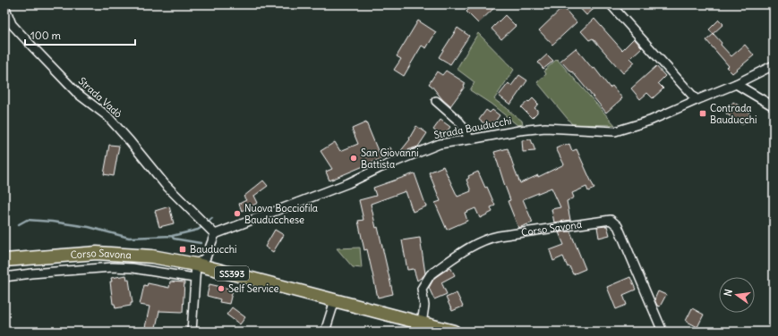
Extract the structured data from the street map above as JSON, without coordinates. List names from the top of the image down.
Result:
{
  "streets": {
    "main road": ["Corso Savona", "SS393"],
    "street": ["Strada Vadò", "Strada Bauducchi"]
  },
  "crossings": [
    ["Strada Vadò", "Strada Bauducchi"]
  ],
  "places": {
    "transit": ["Contrada Bauducchi", "Bauducchi"],
    "other": ["San Giovanni Battista", "Nuova Bocciofila Bauducchese", "Self Service"]
  },
  "scale_bar": "100 m",
  "north": "left"
}
